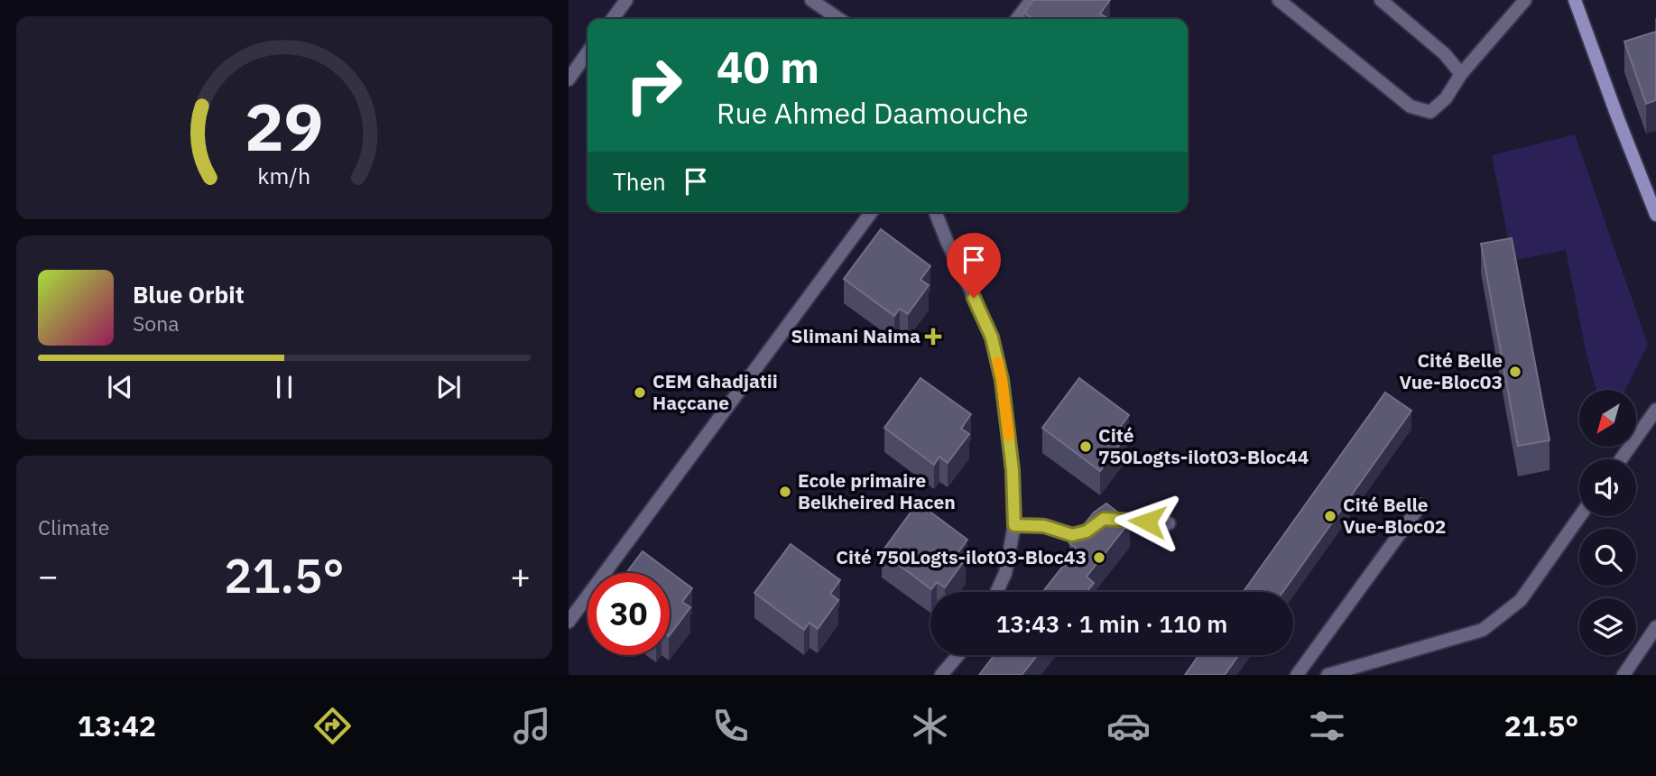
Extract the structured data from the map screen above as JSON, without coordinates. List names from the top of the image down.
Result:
{
  "places": {
    "health": ["Slimani Naima"],
    "other": [
      "Cité Belle Vue-Bloc03",
      "CEM Ghadjatii Haçcane",
      "Cité 750Logts-ilot03-Bloc44",
      "Ecole primaire Belkheired Hacen",
      "Cité Belle Vue-Bloc02",
      "Cité 750Logts-ilot03-Bloc43"
    ]
  },
  "north": "bottom left",
  "page": {
    "turn": ["40 m", "Rue Ahmed Daamouche"],
    "then": "Then",
    "song": ["Blue Orbit", "Sona"],
    "tile": "Climate",
    "heat": ["−", "21.5°", "+"],
    "limit": "30",
    "trip": "13:43 · 1 min · 110 m",
    "tabs": ["13:42", "21.5°"],
    "gauge": ["29", "km/h"]
  }
}
